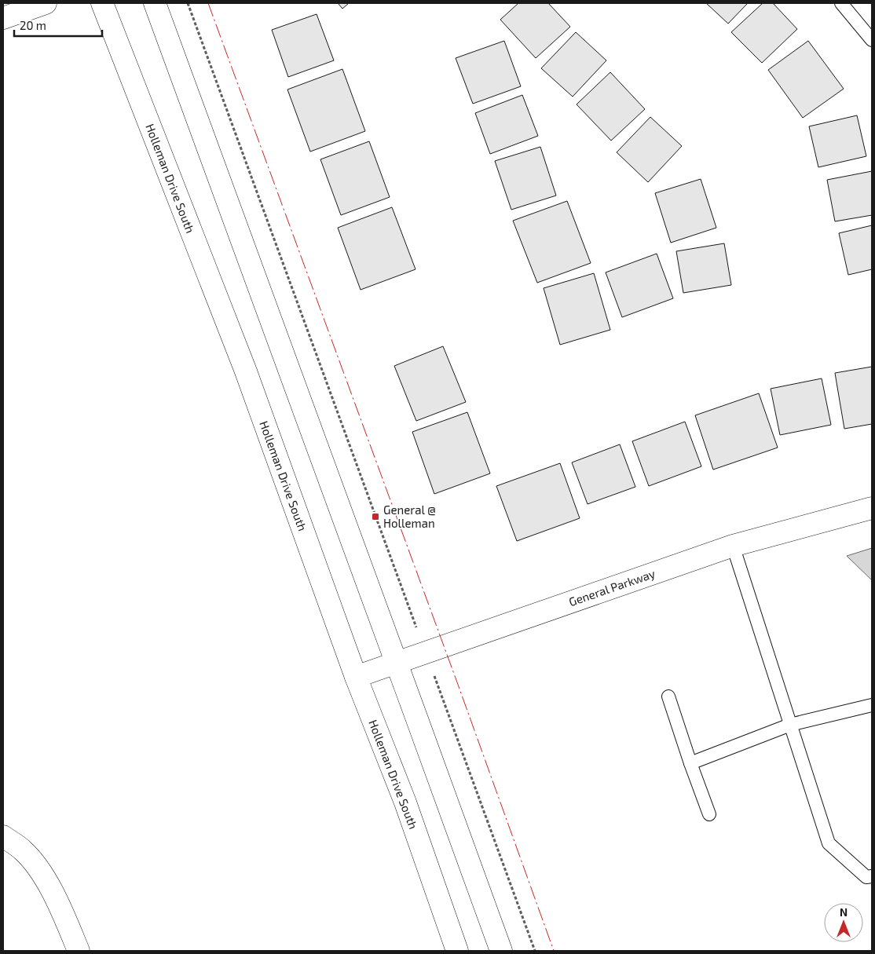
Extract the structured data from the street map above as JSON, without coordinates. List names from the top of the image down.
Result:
{
  "streets": {
    "street": ["Holleman Drive South", "General Parkway"]
  },
  "crossings": [
    ["Holleman Drive South", "General Parkway"]
  ],
  "places": {
    "transit": ["General @ Holleman"]
  },
  "scale_bar": "20 m",
  "north": "top"
}
